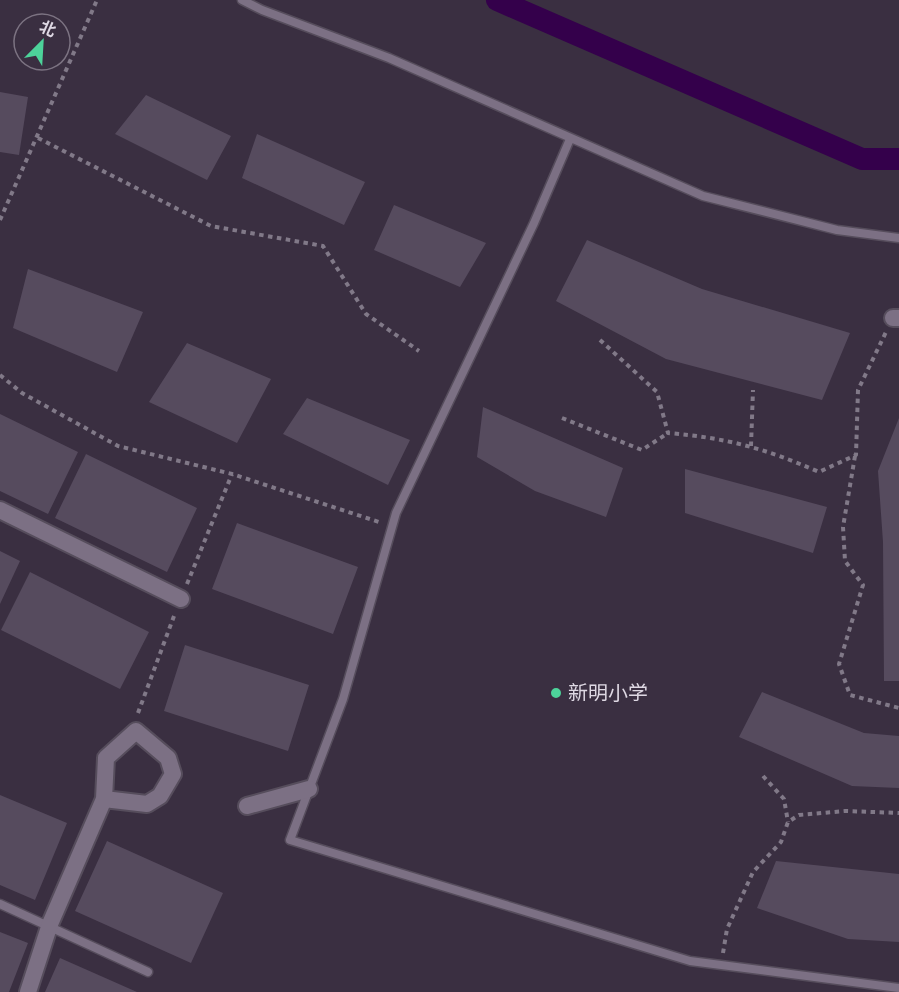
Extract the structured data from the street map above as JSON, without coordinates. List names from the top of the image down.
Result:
{
  "places": ["新明小学"],
  "north": "top right"
}
